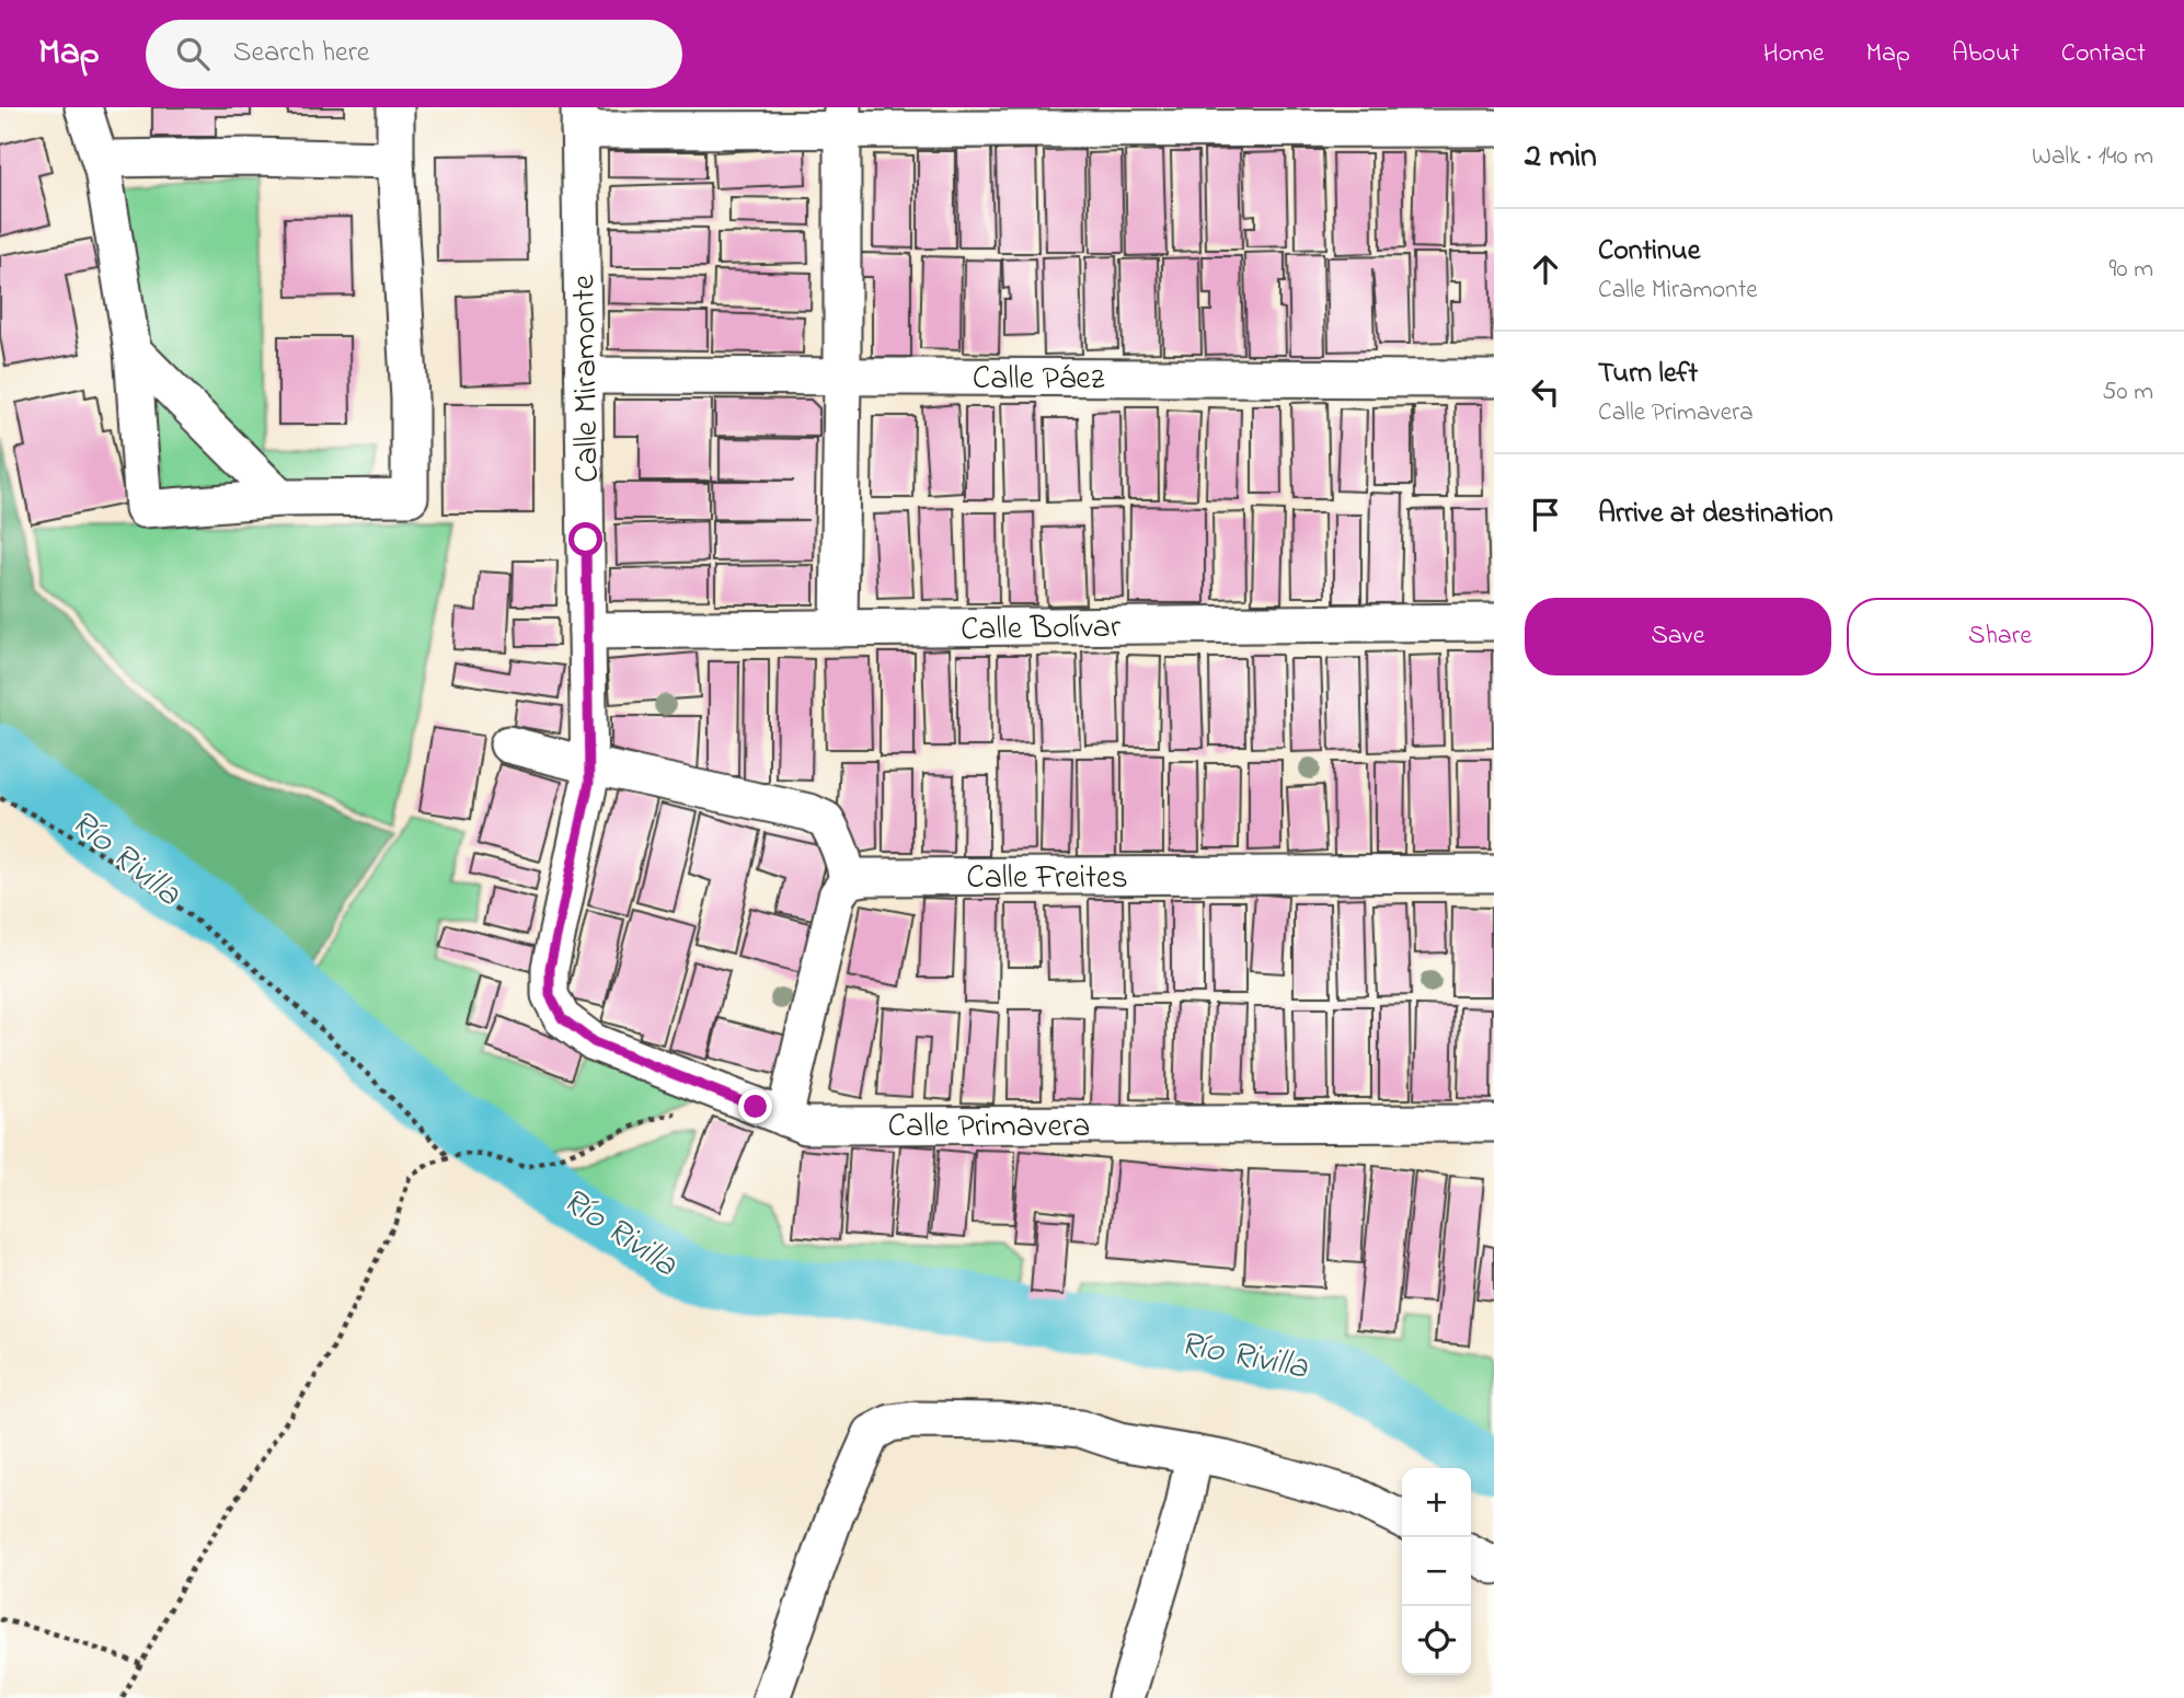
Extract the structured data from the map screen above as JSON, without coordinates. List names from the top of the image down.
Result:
{
  "streets": {
    "street": [
      "Calle Páez",
      "Calle Miramonte",
      "Calle Bolívar",
      "Calle Freites",
      "Calle Primavera"
    ]
  },
  "crossings": [
    ["Calle Páez", "Calle Miramonte"],
    ["Calle Miramonte", "Calle Bolívar"],
    ["Calle Miramonte", "Calle Primavera"]
  ],
  "water": ["Río Rivilla"],
  "page": {
    "header": "Map",
    "search": "Search here",
    "nav": [
      "Home",
      "Map",
      "About",
      "Contact"
    ],
    "heading": ["2 min", "Walk · 140 m"],
    "list": [
      ["Continue", "Calle Miramonte", "90 m"],
      ["Turn left", "Calle Primavera", "50 m"],
      "Arrive at destination"
    ],
    "buttons": ["Save", "Share"],
    "map_buttons": ["+", "−"]
  }
}
